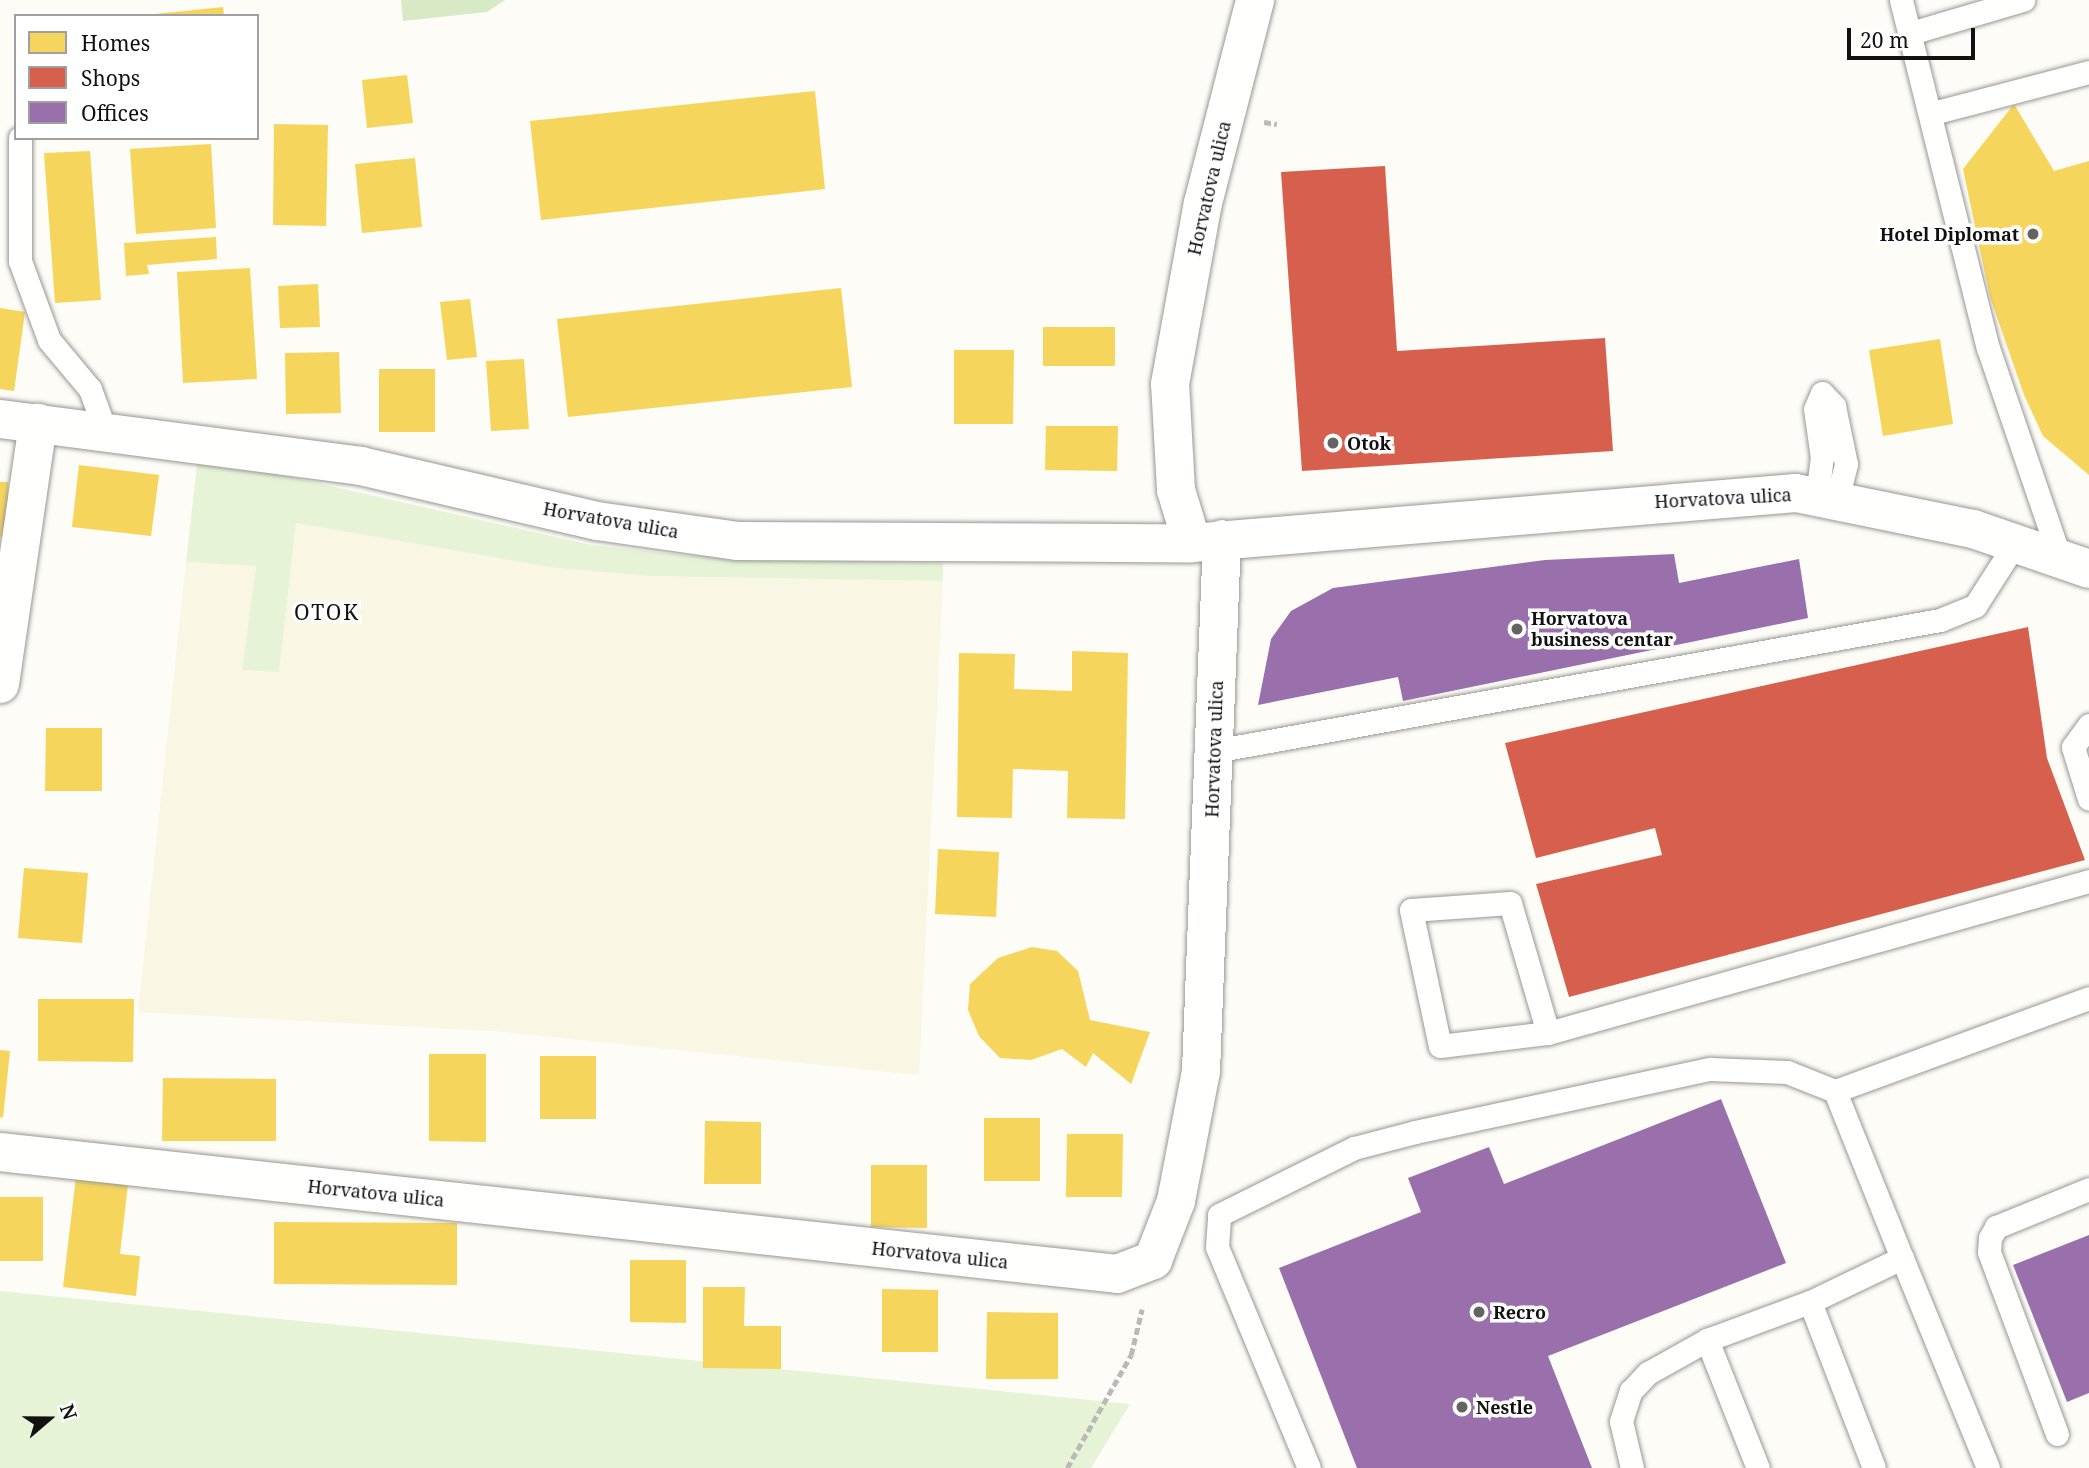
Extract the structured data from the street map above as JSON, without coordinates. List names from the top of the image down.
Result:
{
  "streets": {
    "street": ["Horvatova ulica"]
  },
  "districts": ["OTOK"],
  "places": [
    "Hotel Diplomat",
    "Otok",
    "Horvatova business centar",
    "Recro",
    "Nestle"
  ],
  "legend": ["Homes", "Shops", "Offices"],
  "scale_bar": "20 m",
  "north": "right"
}
